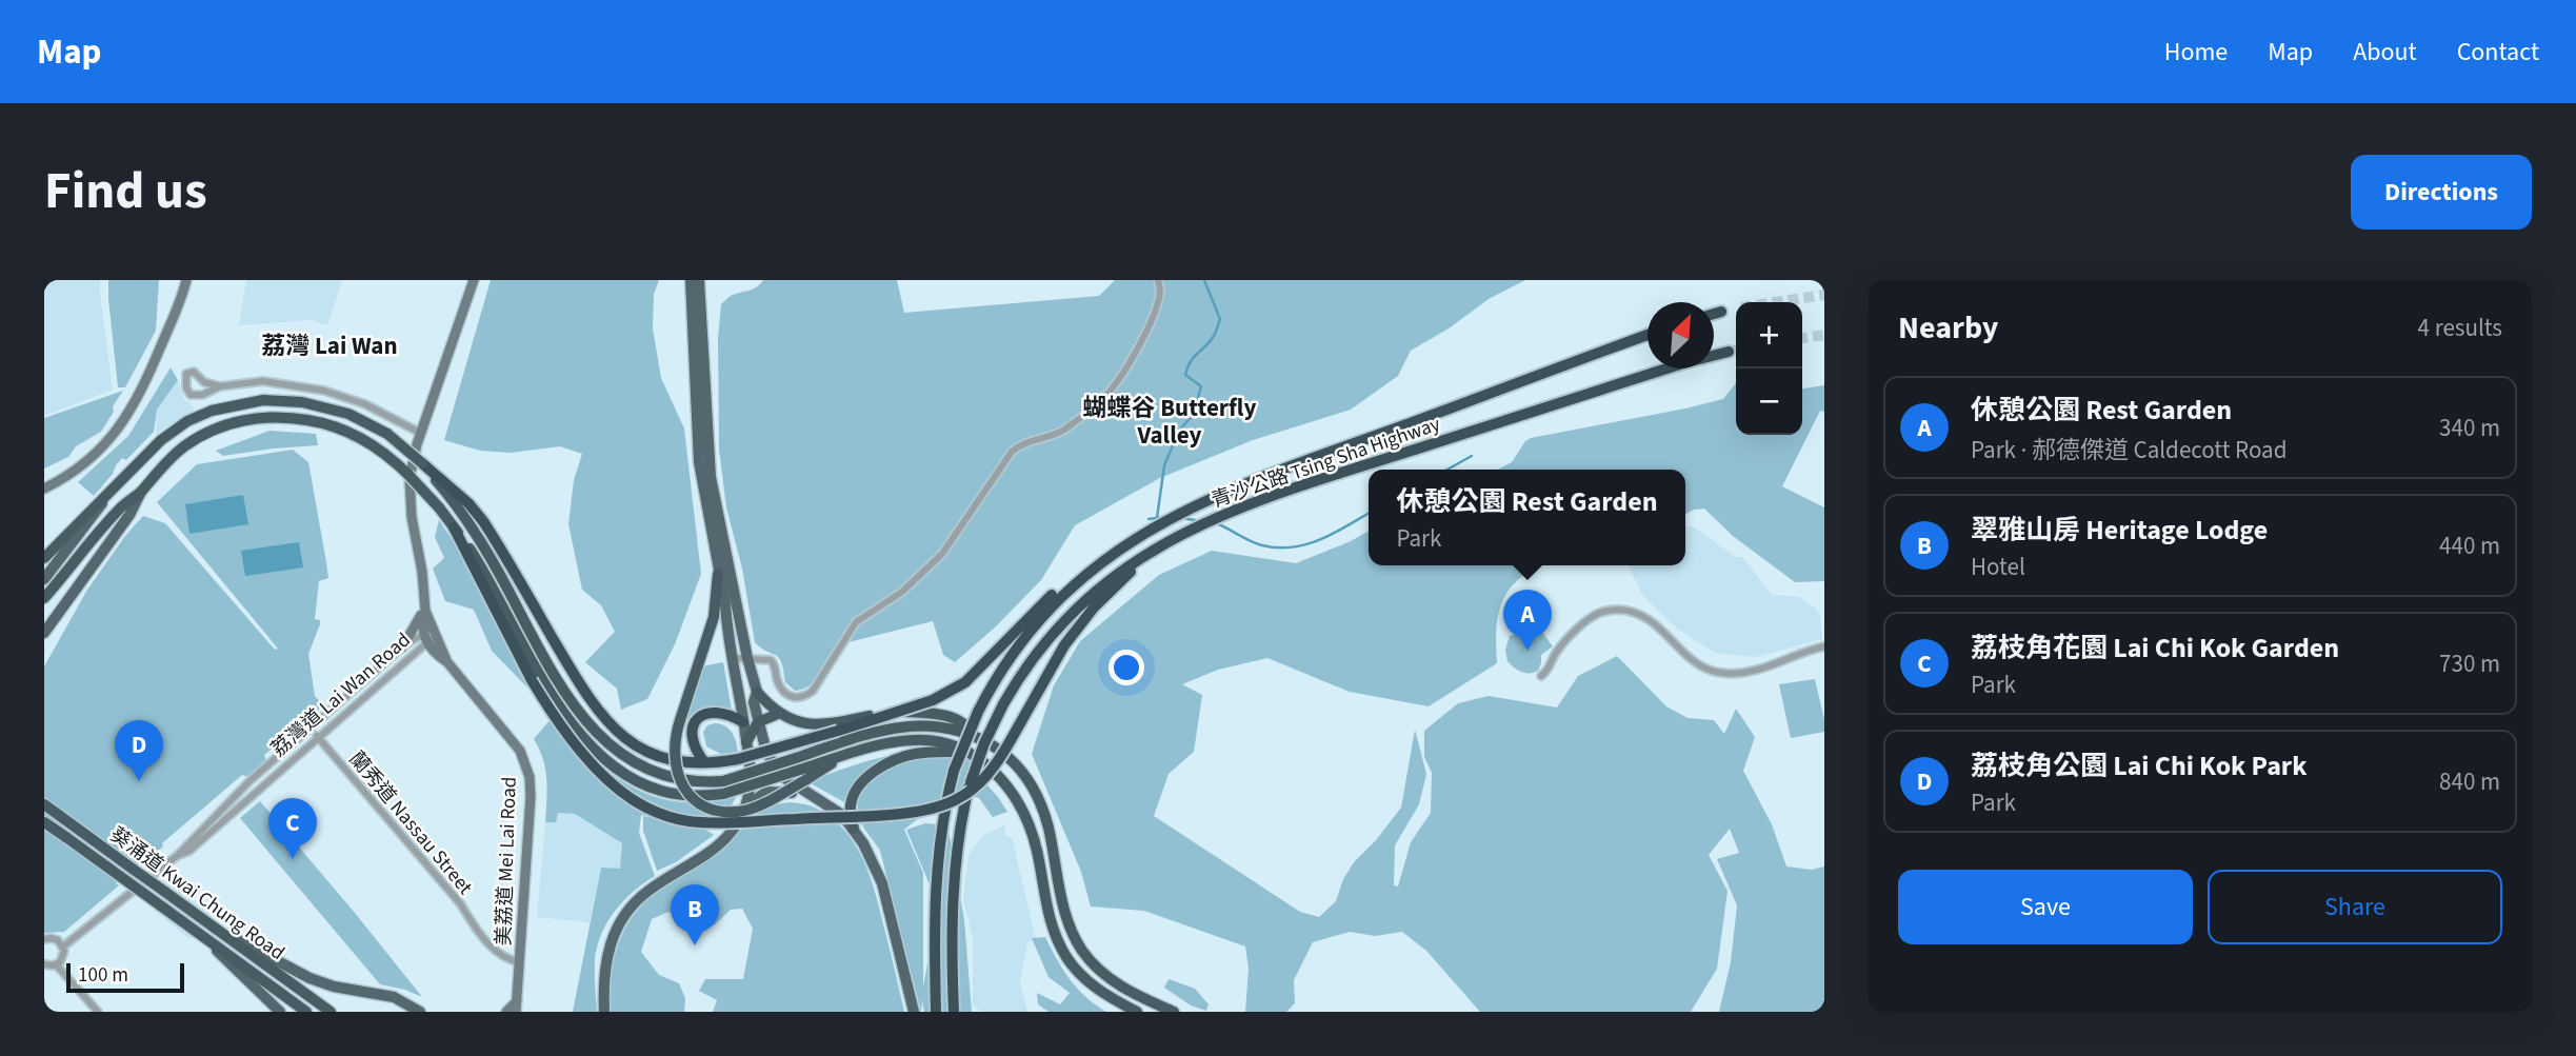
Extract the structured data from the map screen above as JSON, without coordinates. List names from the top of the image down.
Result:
{
  "streets": {
    "highway": ["青沙公路 Tsing Sha Highway", "葵涌道 Kwai Chung Road"],
    "main road": ["荔灣道 Lai Wan Road", "美荔道 Mei Lai Road"],
    "street": ["蘭秀道 Nassau Street"]
  },
  "crossings": [
    ["荔灣道 Lai Wan Road", "蘭秀道 Nassau Street"],
    ["荔灣道 Lai Wan Road", "美荔道 Mei Lai Road"],
    ["蘭秀道 Nassau Street", "美荔道 Mei Lai Road"]
  ],
  "districts": ["荔灣 Lai Wan", "蝴蝶谷 Butterfly Valley"],
  "scale_bar": "100 m",
  "north": "top right",
  "page": {
    "header": "Map",
    "nav": [
      "Home",
      "Map",
      "About",
      "Contact"
    ],
    "title": "Find us",
    "buttons": [
      "Directions",
      ["Save", "Share"]
    ],
    "heading": ["Nearby", "4 results"],
    "map_buttons": ["+", "−"],
    "list": [
      {
        "mark": "A",
        "name": "休憩公園 Rest Garden",
        "note": "Park · 郝德傑道 Caldecott Road",
        "value": "340 m"
      },
      {
        "mark": "B",
        "name": "翠雅山房 Heritage Lodge",
        "note": "Hotel",
        "value": "440 m"
      },
      {
        "mark": "C",
        "name": "荔枝角花園 Lai Chi Kok Garden",
        "note": "Park",
        "value": "730 m"
      },
      {
        "mark": "D",
        "name": "荔枝角公園 Lai Chi Kok Park",
        "note": "Park",
        "value": "840 m"
      }
    ],
    "popup": ["休憩公園 Rest Garden", "Park"],
    "pins": [
      "A",
      "D",
      "C",
      "B"
    ],
    "scale": "100 m"
  }
}
